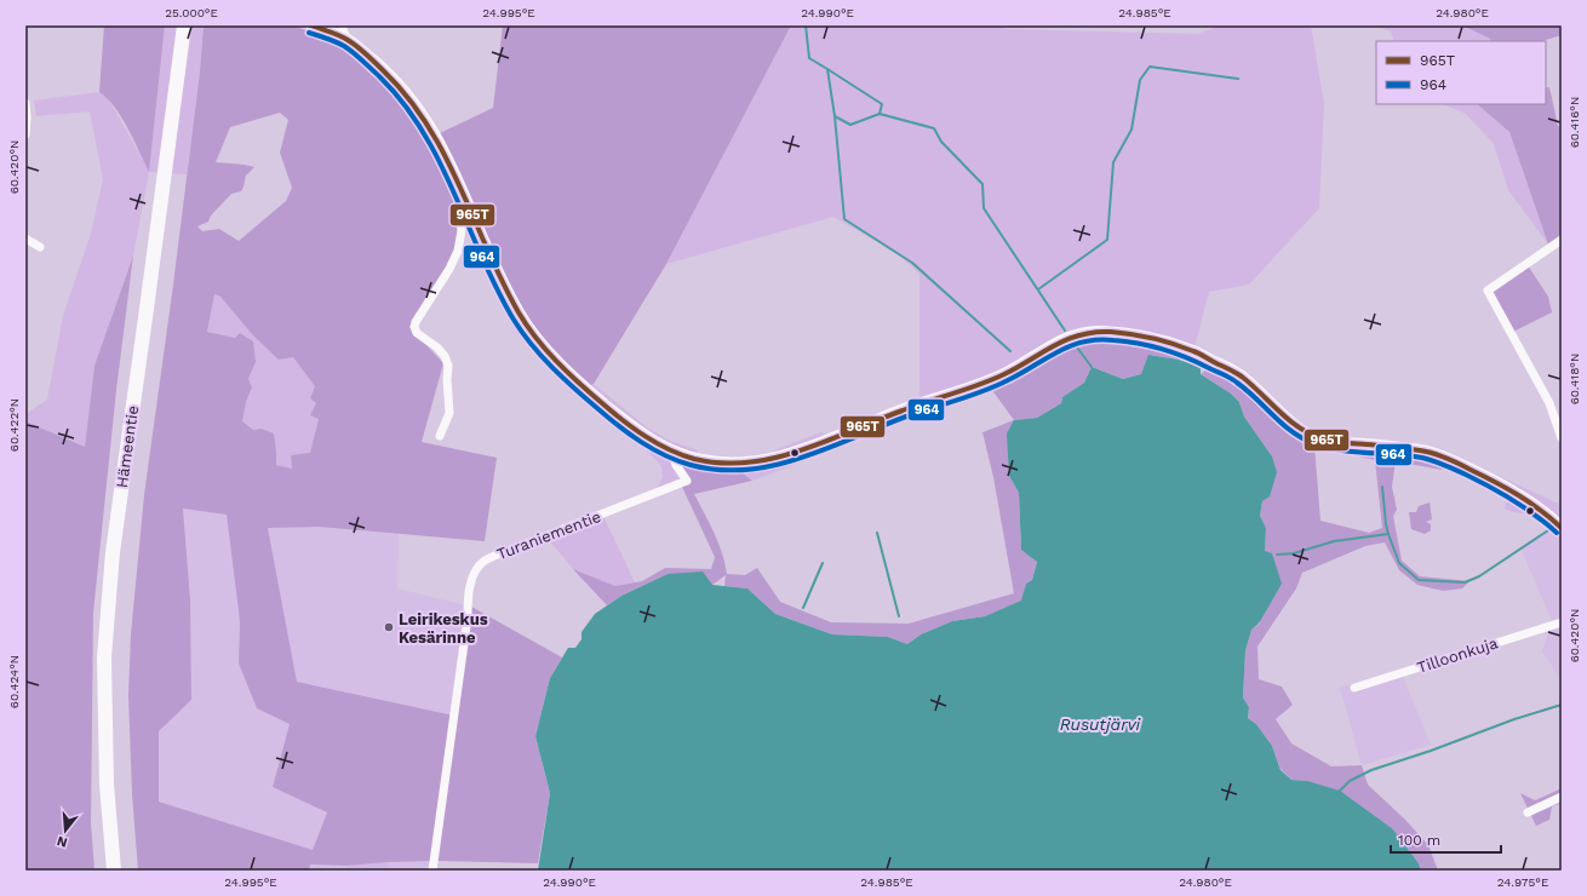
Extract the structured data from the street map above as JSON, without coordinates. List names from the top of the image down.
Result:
{
  "streets": {
    "main road": ["Hämeentie"],
    "street": ["Turaniementie", "Tilloonkuja"]
  },
  "water": ["Rusutjärvi"],
  "places": ["Leirikeskus Kesärinne"],
  "lines": ["transit line 965T", "transit line 964"],
  "legend": ["965T", "964"],
  "scale_bar": "100 m",
  "north": "bottom",
  "coordinates": [
    "25.000°E",
    "24.995°E",
    "24.990°E",
    "24.985°E",
    "24.980°E",
    "60.416°N",
    "60.420°N",
    "60.418°N",
    "60.422°N",
    "60.424°N",
    "24.975°E"
  ]
}
